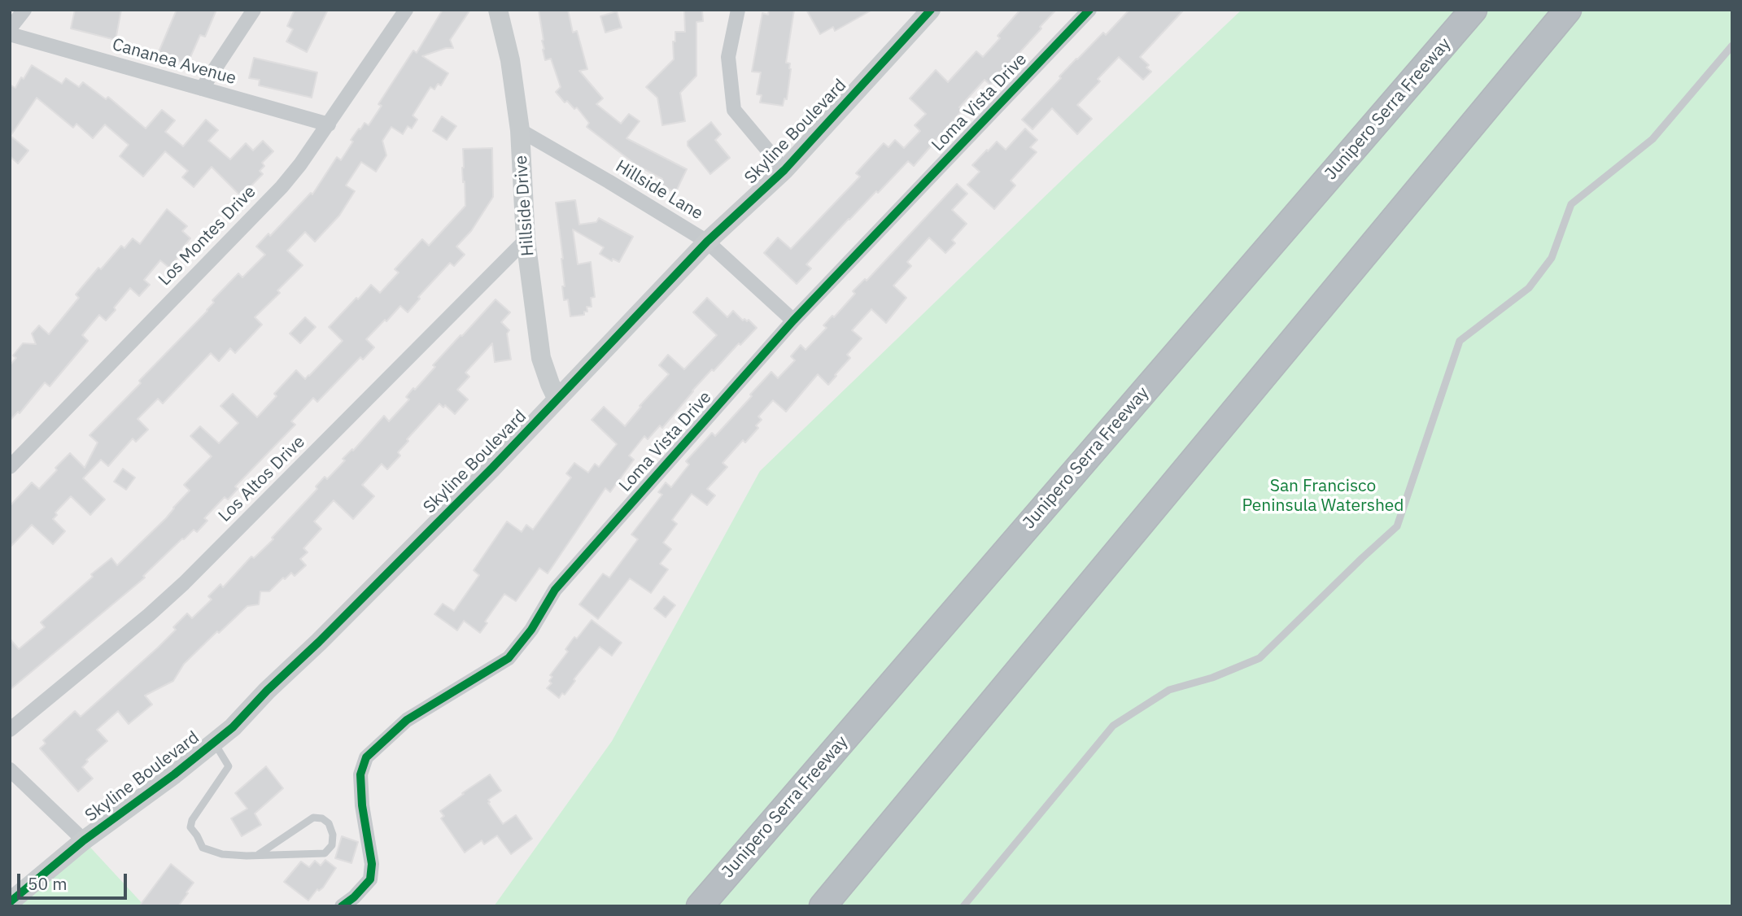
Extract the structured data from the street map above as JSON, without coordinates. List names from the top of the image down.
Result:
{
  "streets": {
    "highway": ["Junipero Serra Freeway"],
    "main road": ["Skyline Boulevard", "Hillside Drive"],
    "street": [
      "Cananea Avenue",
      "Loma Vista Drive",
      "Hillside Lane",
      "Los Montes Drive",
      "Los Altos Drive"
    ]
  },
  "crossings": [
    ["Cananea Avenue", "Los Montes Drive"],
    ["Loma Vista Drive", "Hillside Lane"],
    ["Skyline Boulevard", "Hillside Lane"],
    ["Skyline Boulevard", "Hillside Drive"],
    ["Hillside Lane", "Hillside Drive"],
    ["Hillside Drive", "Los Altos Drive"]
  ],
  "parks": ["San Francisco Peninsula Watershed"],
  "scale_bar": "50 m"
}
